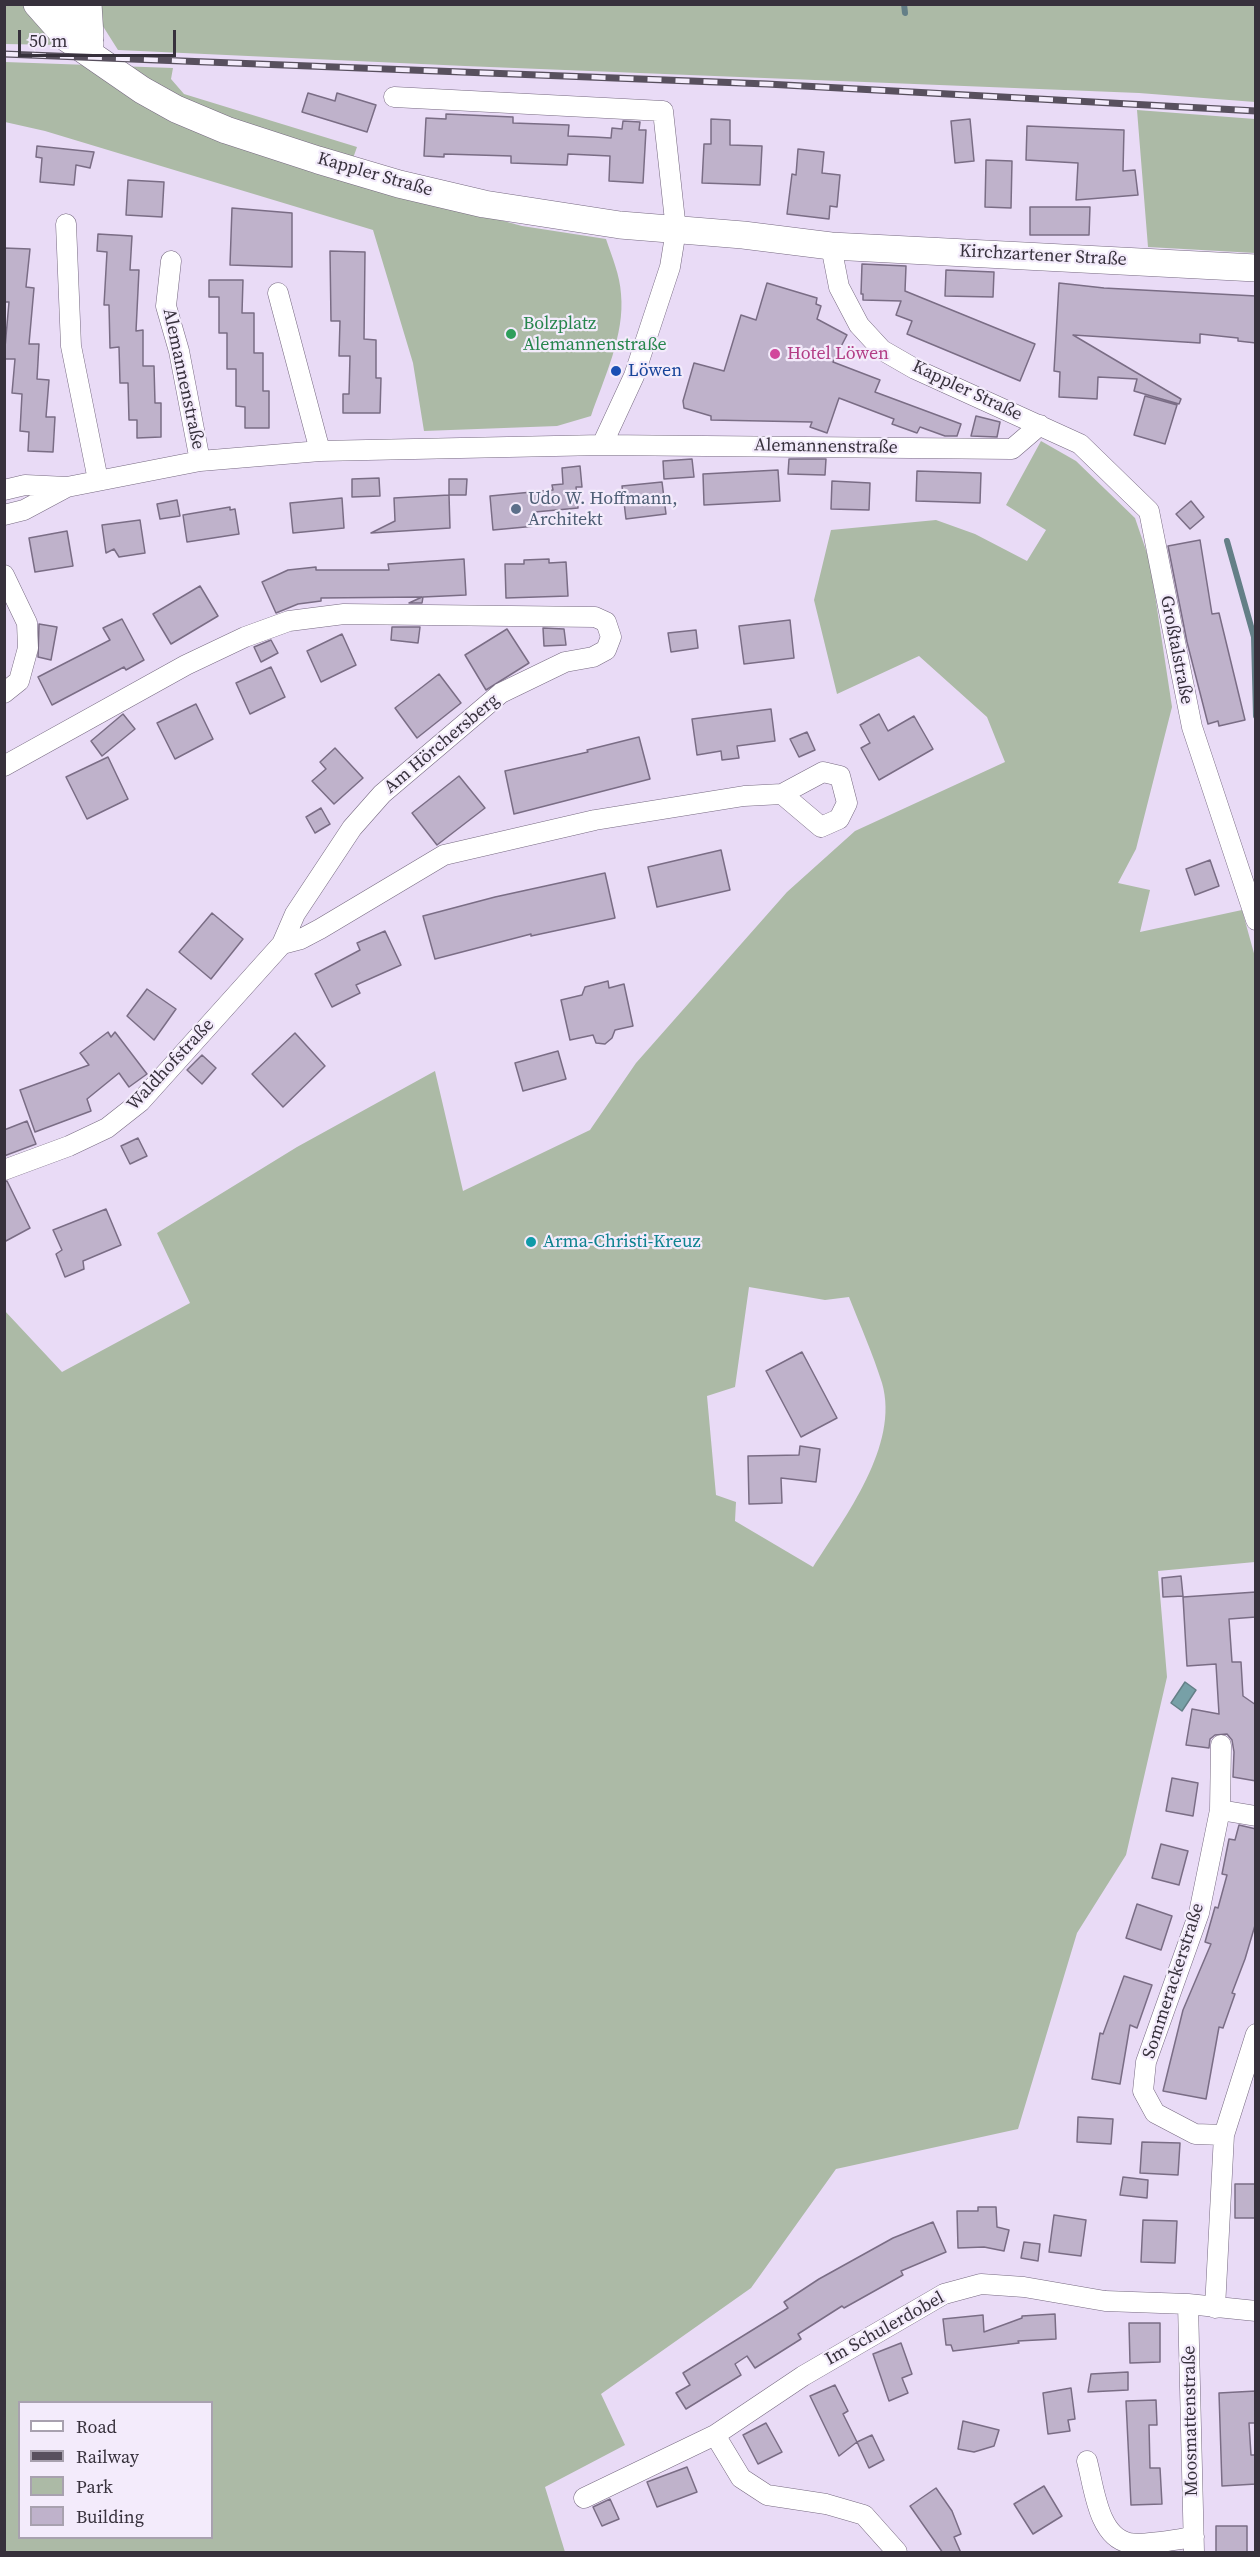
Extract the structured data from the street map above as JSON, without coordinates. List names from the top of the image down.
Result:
{
  "streets": {
    "street": [
      "Kappler Straße",
      "Kirchzartener Straße",
      "Alemannenstraße",
      "Großtalstraße",
      "Am Hörchersberg",
      "Waldhofstraße",
      "Sommerackerstraße",
      "Im Schulerdobel",
      "Moosmattenstraße"
    ]
  },
  "crossings": [
    ["Kappler Straße", "Kirchzartener Straße"],
    ["Kappler Straße", "Alemannenstraße"],
    ["Kappler Straße", "Großtalstraße"],
    ["Alemannenstraße", "Großtalstraße"],
    ["Am Hörchersberg", "Waldhofstraße"],
    ["Im Schulerdobel", "Moosmattenstraße"]
  ],
  "places": [
    "Bolzplatz Alemannenstraße",
    "Hotel Löwen",
    "Löwen",
    "Udo W. Hoffmann, Architekt",
    "Arma-Christi-Kreuz"
  ],
  "legend": [
    "Road",
    "Railway",
    "Park",
    "Building"
  ],
  "scale_bar": "50 m"
}
